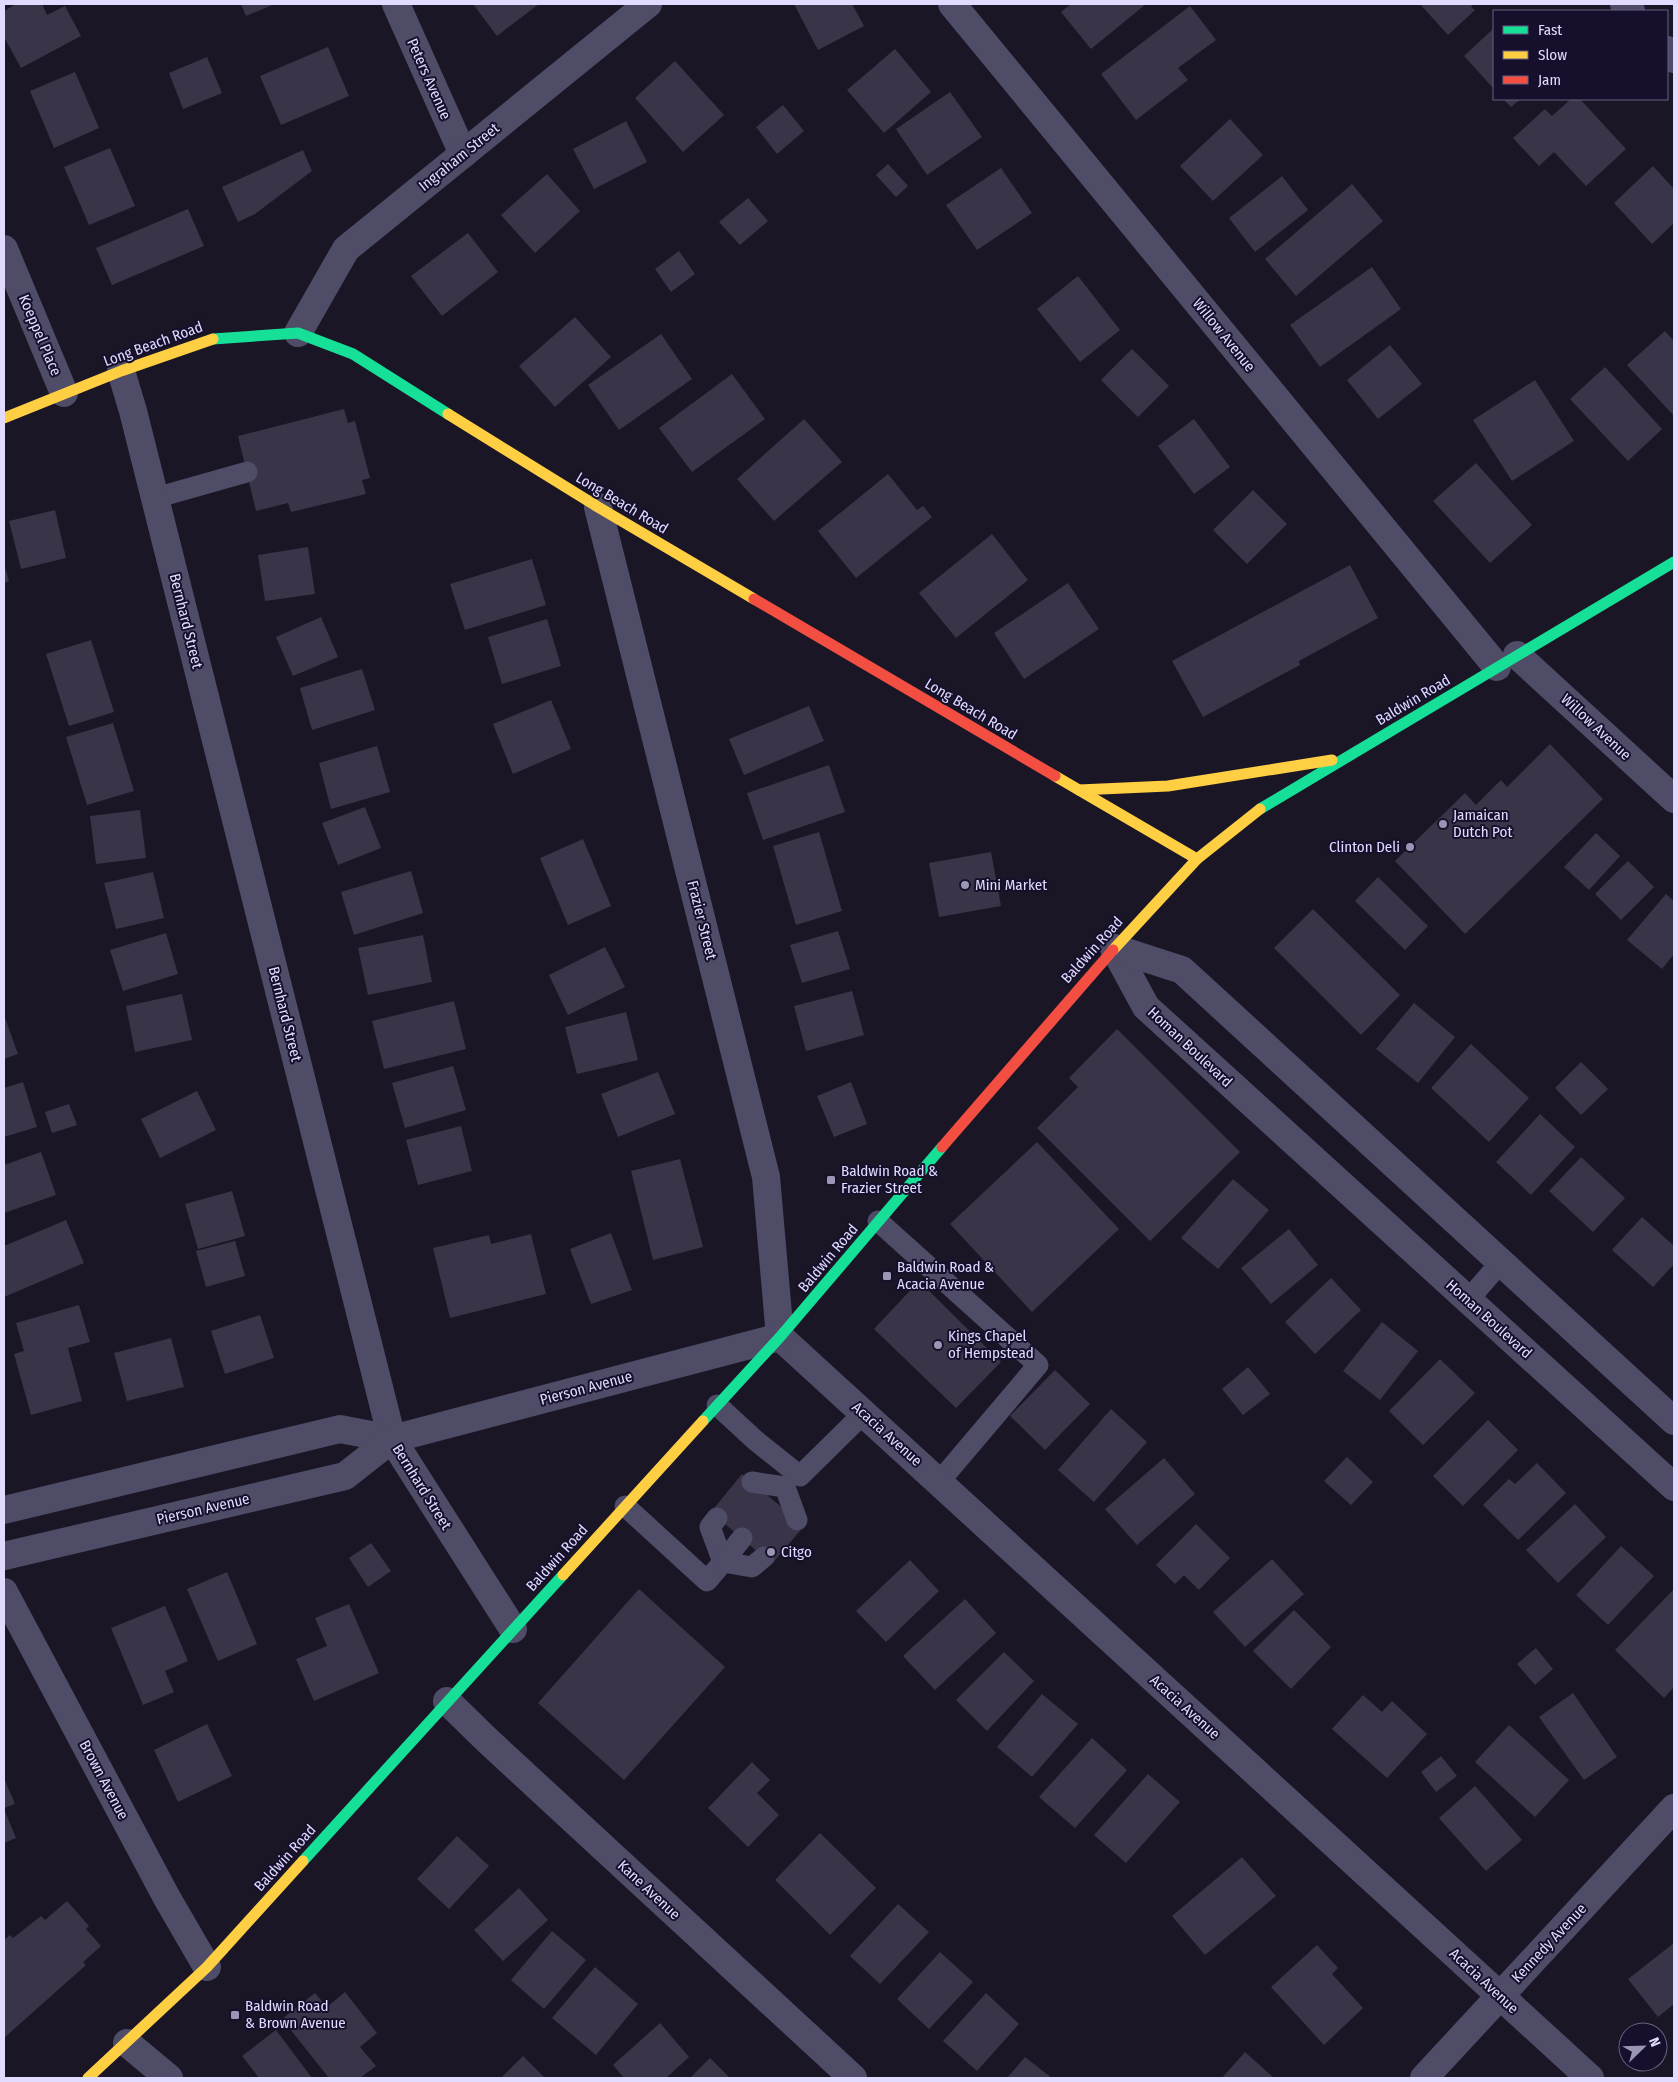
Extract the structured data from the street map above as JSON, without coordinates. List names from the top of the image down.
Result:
{
  "streets": {
    "main road": ["Long Beach Road", "Baldwin Road"],
    "street": [
      "Peters Avenue",
      "Ingraham Street",
      "Koeppel Place",
      "Willow Avenue",
      "Bernhard Street",
      "Frazier Street",
      "Homan Boulevard",
      "Pierson Avenue",
      "Acacia Avenue",
      "Brown Avenue",
      "Kane Avenue",
      "Kennedy Avenue"
    ]
  },
  "crossings": [
    ["Peters Avenue", "Ingraham Street"],
    ["Ingraham Street", "Long Beach Road"],
    ["Koeppel Place", "Long Beach Road"],
    ["Willow Avenue", "Baldwin Road"],
    ["Long Beach Road", "Bernhard Street"],
    ["Long Beach Road", "Baldwin Road"],
    ["Long Beach Road", "Frazier Street"],
    ["Bernhard Street", "Baldwin Road"],
    ["Bernhard Street", "Pierson Avenue"],
    ["Baldwin Road", "Frazier Street"],
    ["Baldwin Road", "Homan Boulevard"],
    ["Baldwin Road", "Pierson Avenue"],
    ["Baldwin Road", "Acacia Avenue"],
    ["Baldwin Road", "Brown Avenue"],
    ["Baldwin Road", "Kane Avenue"],
    ["Frazier Street", "Pierson Avenue"],
    ["Frazier Street", "Acacia Avenue"],
    ["Pierson Avenue", "Acacia Avenue"],
    ["Acacia Avenue", "Kennedy Avenue"]
  ],
  "places": {
    "other": [
      "Jamaican Dutch Pot",
      "Clinton Deli",
      "Mini Market",
      "Kings Chapel of Hempstead",
      "Citgo"
    ],
    "transit": ["Baldwin Road & Frazier Street", "Baldwin Road & Acacia Avenue", "Baldwin Road & Brown Avenue"]
  },
  "legend": ["Fast", "Slow", "Jam"],
  "north": "top right"
}
